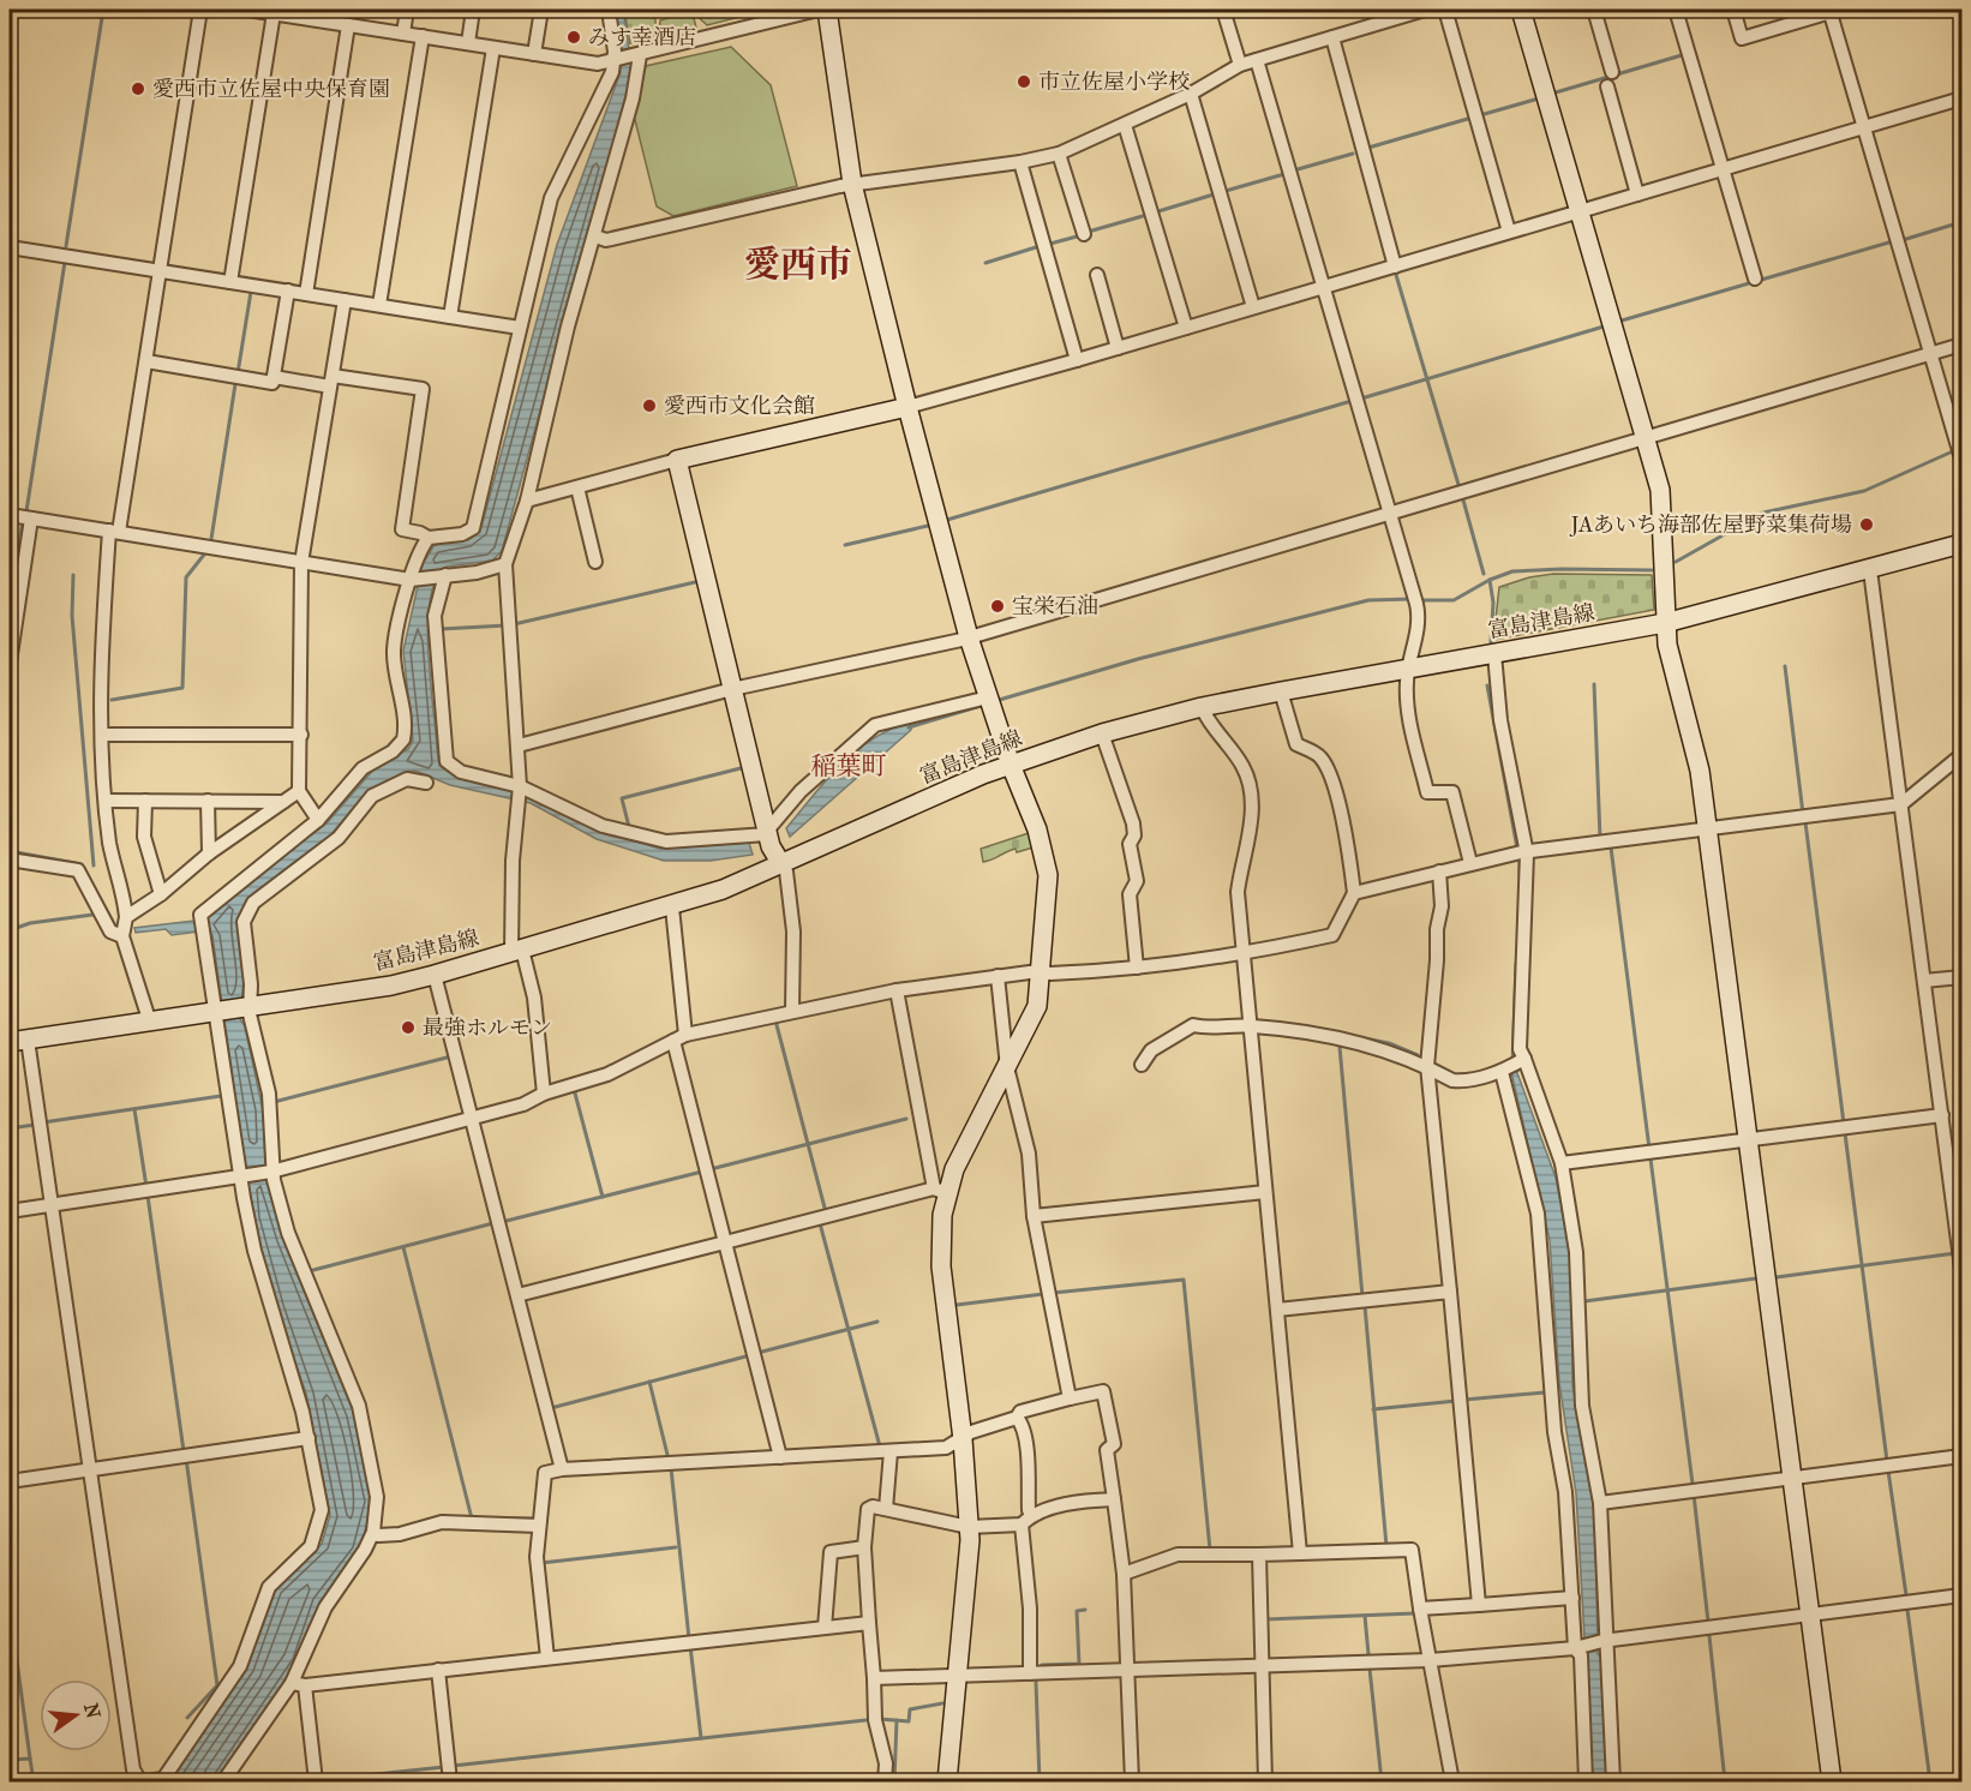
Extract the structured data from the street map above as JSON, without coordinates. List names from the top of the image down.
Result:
{
  "streets": {
    "street": ["富島津島線"]
  },
  "districts": ["愛西市", "稲葉町"],
  "places": [
    "みす幸酒店",
    "市立佐屋小学校",
    "愛西市立佐屋中央保育園",
    "愛西市文化会館",
    "JAあいち海部佐屋野菜集荷場",
    "宝栄石油",
    "最強ホルモン"
  ],
  "north": "right"
}
